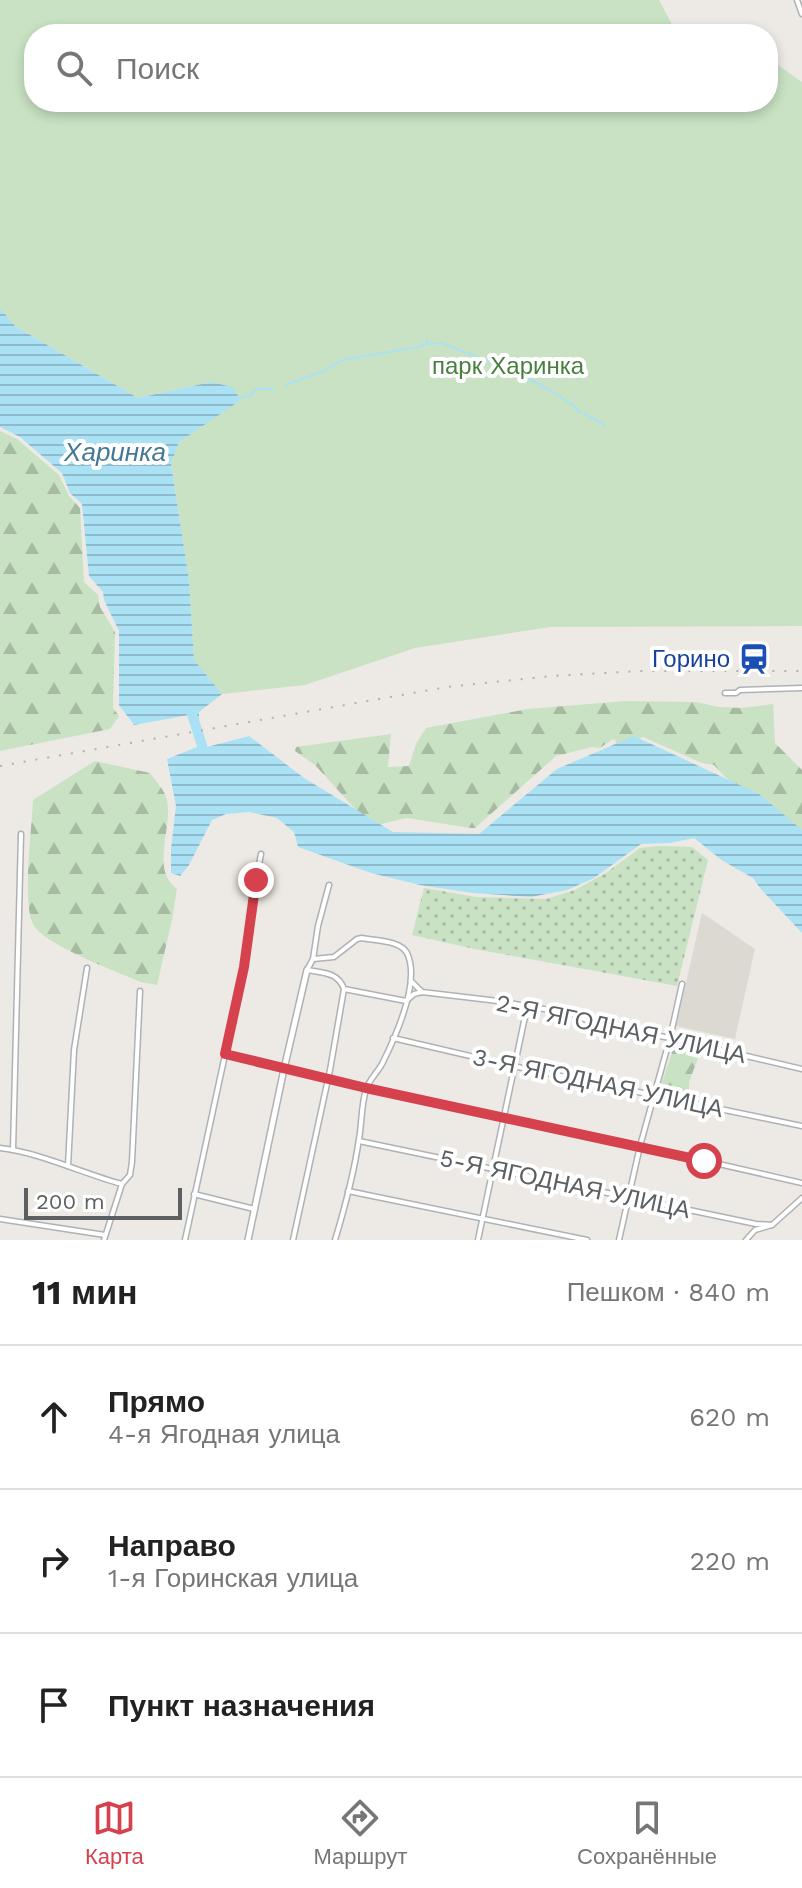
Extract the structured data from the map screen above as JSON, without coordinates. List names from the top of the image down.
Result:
{
  "streets": {
    "street": ["2-Я ЯГОДНАЯ УЛИЦА", "3-Я ЯГОДНАЯ УЛИЦА", "5-Я ЯГОДНАЯ УЛИЦА"]
  },
  "water": ["Харинка"],
  "parks": ["парк Харинка"],
  "places": {
    "station": ["Горино"]
  },
  "scale_bar": "200 m",
  "page": {
    "search": "Поиск",
    "scale": "200 m",
    "heading": ["11 мин", "Пешком · 840 m"],
    "list": [
      ["Прямо", "4-я Ягодная улица", "620 m"],
      ["Направо", "1-я Горинская улица", "220 m"],
      "Пункт назначения"
    ],
    "nav": ["Карта", "Маршрут", "Сохранённые"]
  }
}
